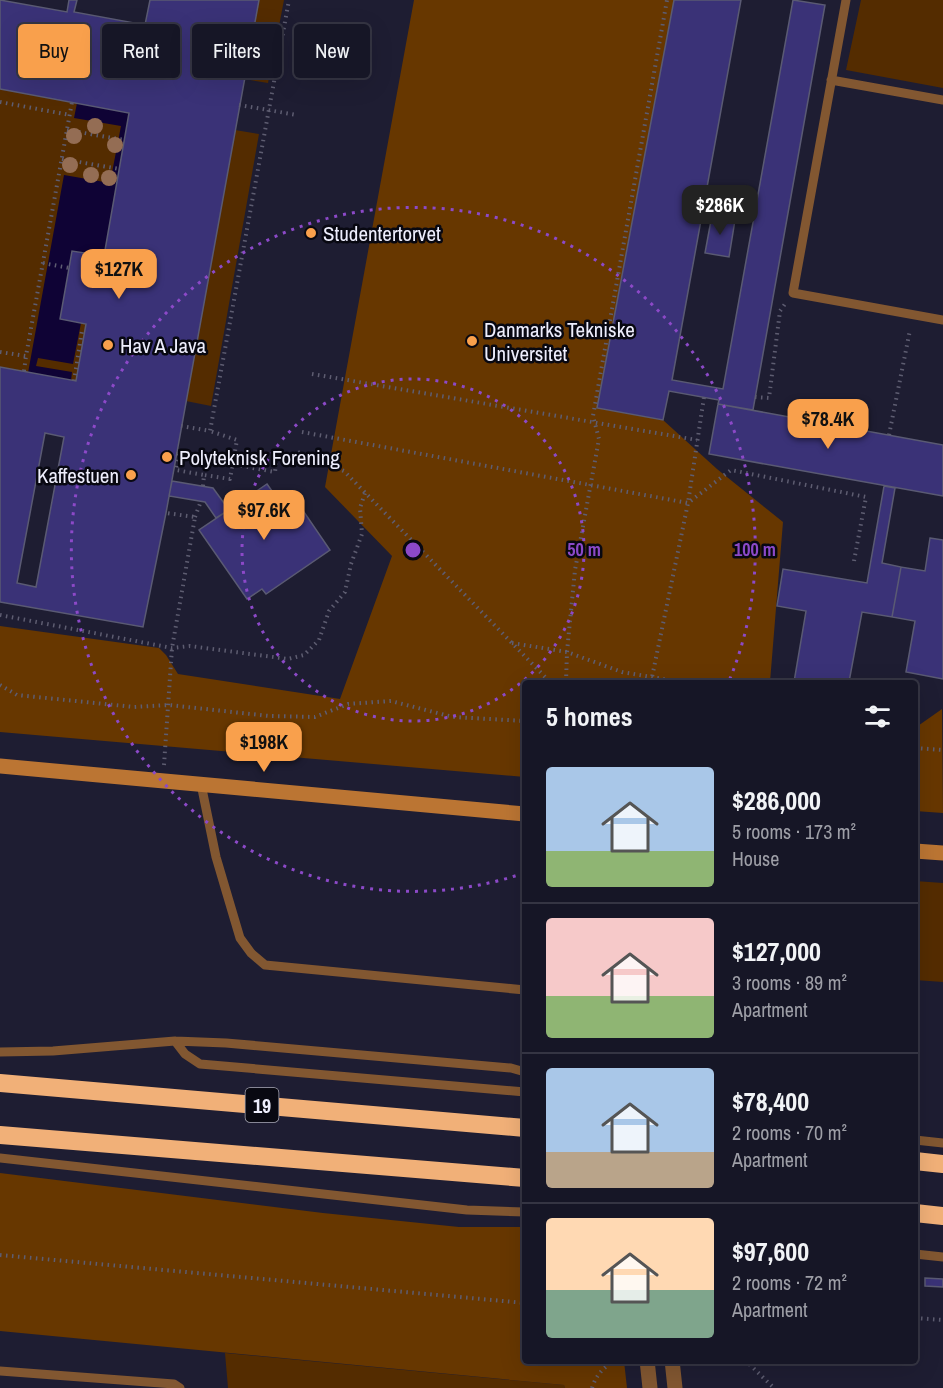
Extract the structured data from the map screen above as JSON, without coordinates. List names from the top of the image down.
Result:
{
  "streets": {
    "highway": ["19"]
  },
  "places": [
    "Studentertorvet",
    "Danmarks Tekniske Universitet",
    "Hav A Java",
    "Polyteknisk Forening",
    "Kaffestuen"
  ],
  "page": {
    "chip": [
      "Buy",
      "Rent",
      "Filters",
      "New"
    ],
    "price": [
      "$286K",
      "$127K",
      "$78.4K",
      "$97.6K",
      "$198K"
    ],
    "heading": "5 homes",
    "list": [
      {
        "name": "$286,000",
        "note": "5 rooms · 173 m² · House"
      },
      {
        "name": "$127,000",
        "note": "3 rooms · 89 m² · Apartment"
      },
      {
        "name": "$78,400",
        "note": "2 rooms · 70 m² · Apartment"
      },
      {
        "name": "$97,600",
        "note": "2 rooms · 72 m² · Apartment"
      }
    ]
  },
  "rings": ["50 m", "100 m"]
}
